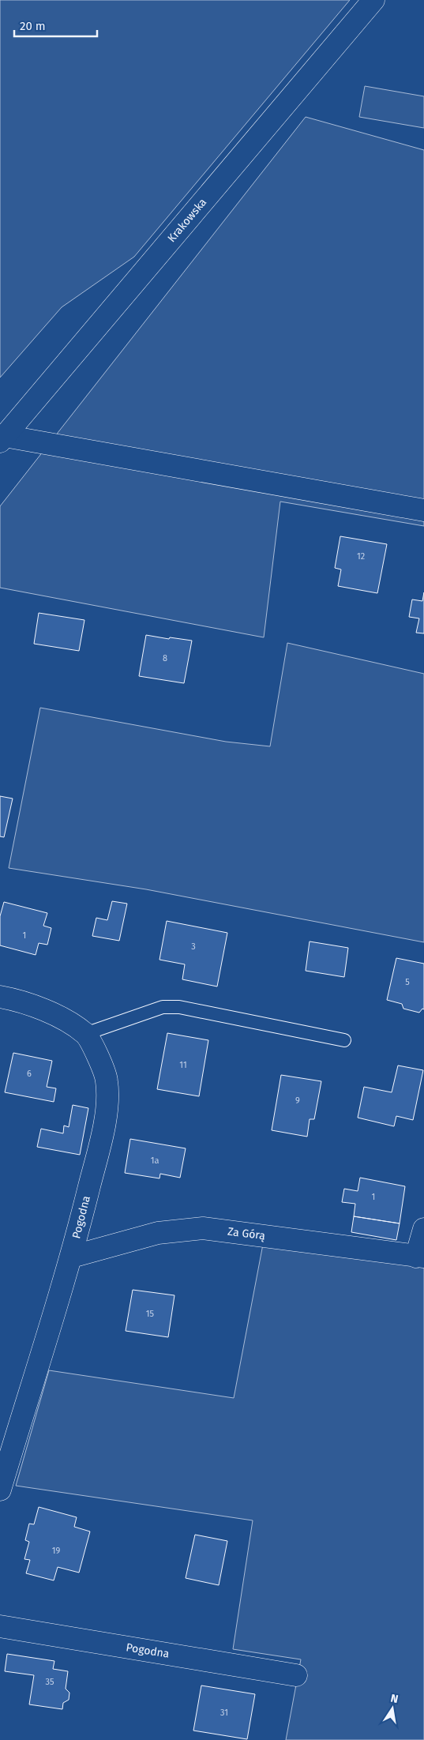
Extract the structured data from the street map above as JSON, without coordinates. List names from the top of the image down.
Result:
{
  "streets": {
    "street": ["Krakowska", "Pogodna", "Za Górą"]
  },
  "crossings": [
    ["Pogodna", "Za Górą"]
  ],
  "house_numbers": [
    "12",
    "8",
    "1",
    "3",
    "5",
    "11",
    "6",
    "9",
    "1a",
    "1",
    "15",
    "19",
    "35",
    "31"
  ],
  "scale_bar": "20 m",
  "north": "top"
}
